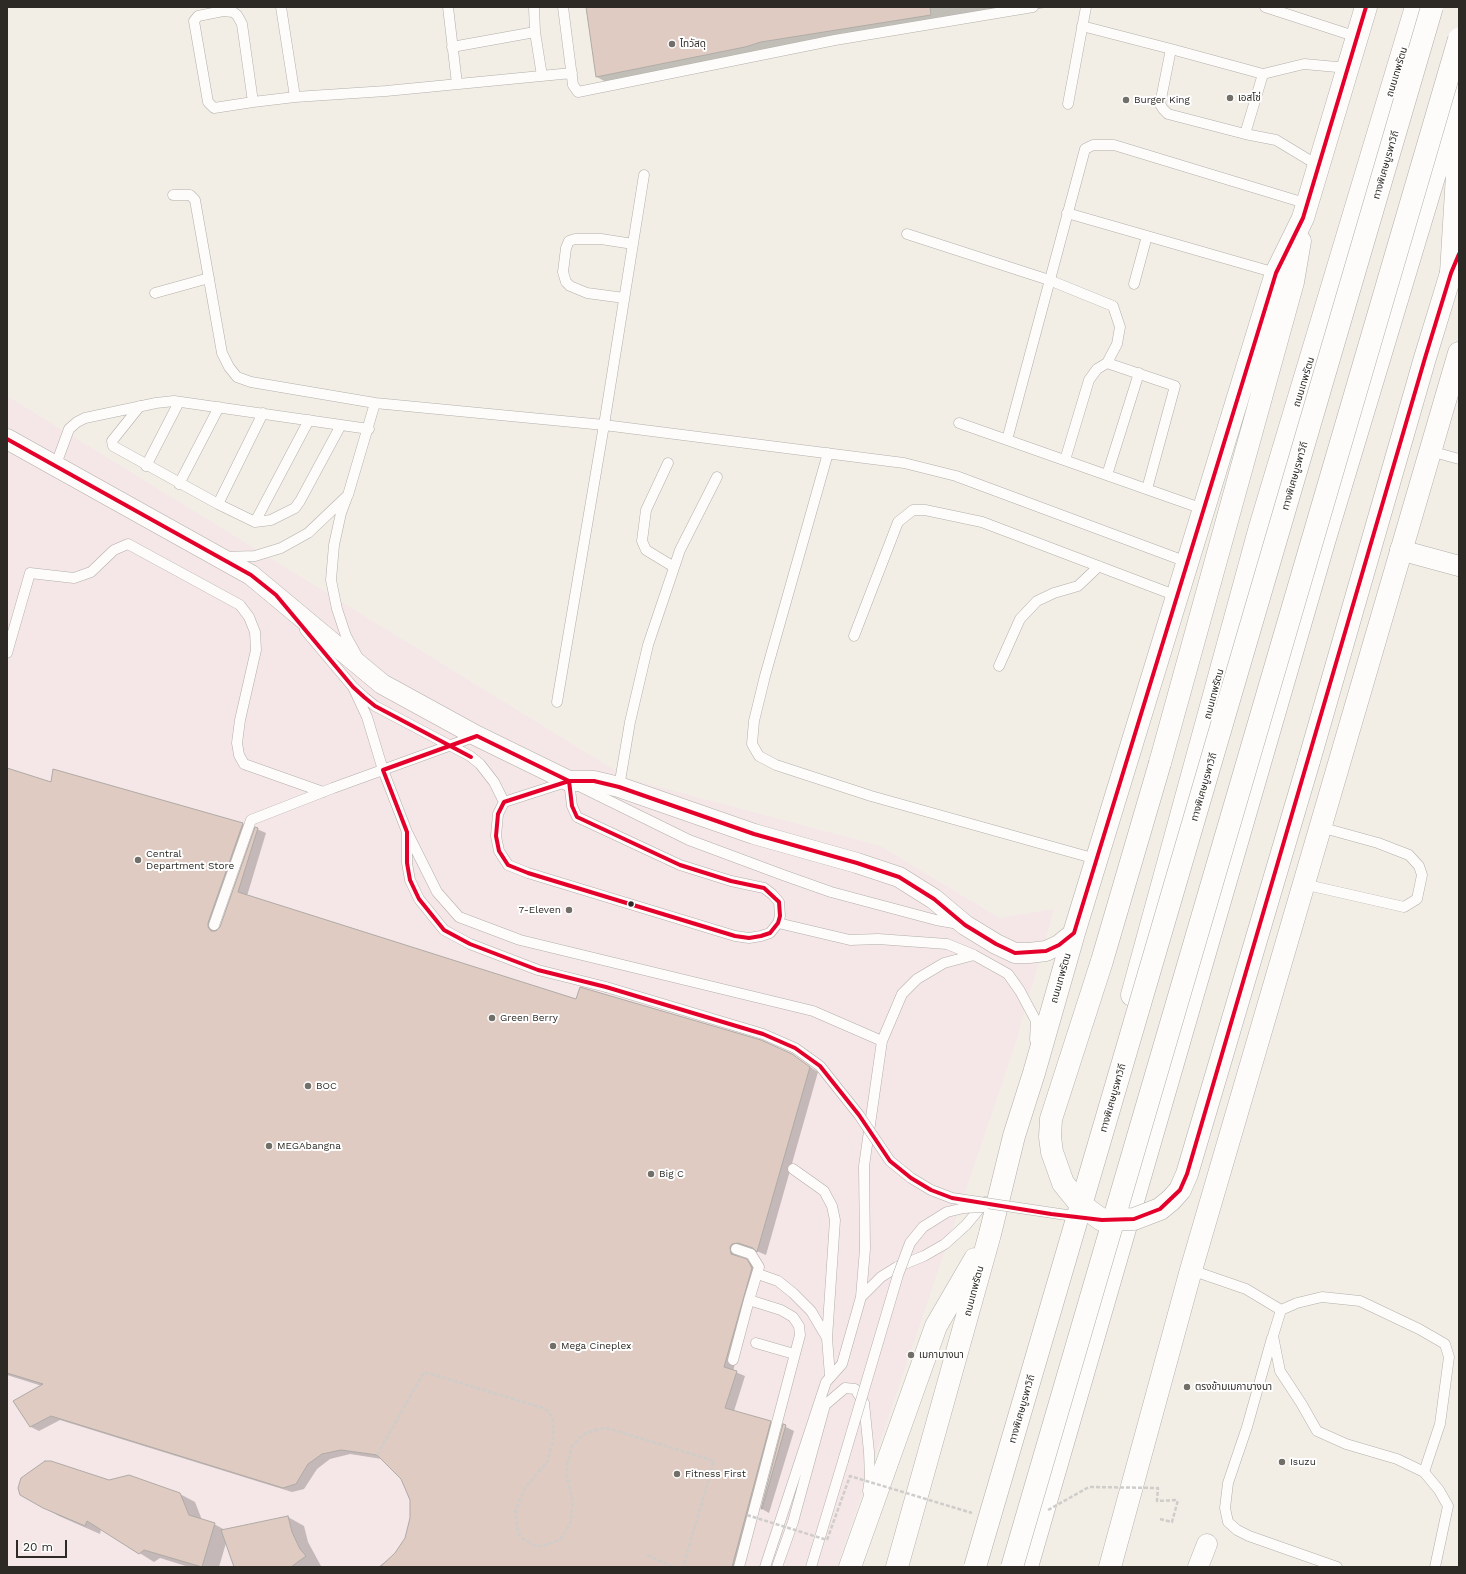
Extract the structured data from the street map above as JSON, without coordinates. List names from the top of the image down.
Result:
{
  "streets": {
    "main road": ["ถนนเทพรัตน", "ทางพิเศษบูรพาวิถี"]
  },
  "crossings": [
    ["ถนนเทพรัตน", "ทางพิเศษบูรพาวิถี"]
  ],
  "places": [
    "ไทวัสดุ",
    "เอสโซ่",
    "Burger King",
    "Central Department Store",
    "7-Eleven",
    "Green Berry",
    "BOC",
    "MEGAbangna",
    "Big C",
    "Mega Cineplex",
    "เมกาบางนา",
    "ตรงข้ามเมกาบางนา",
    "Isuzu",
    "Fitness First"
  ],
  "scale_bar": "20 m"
}
